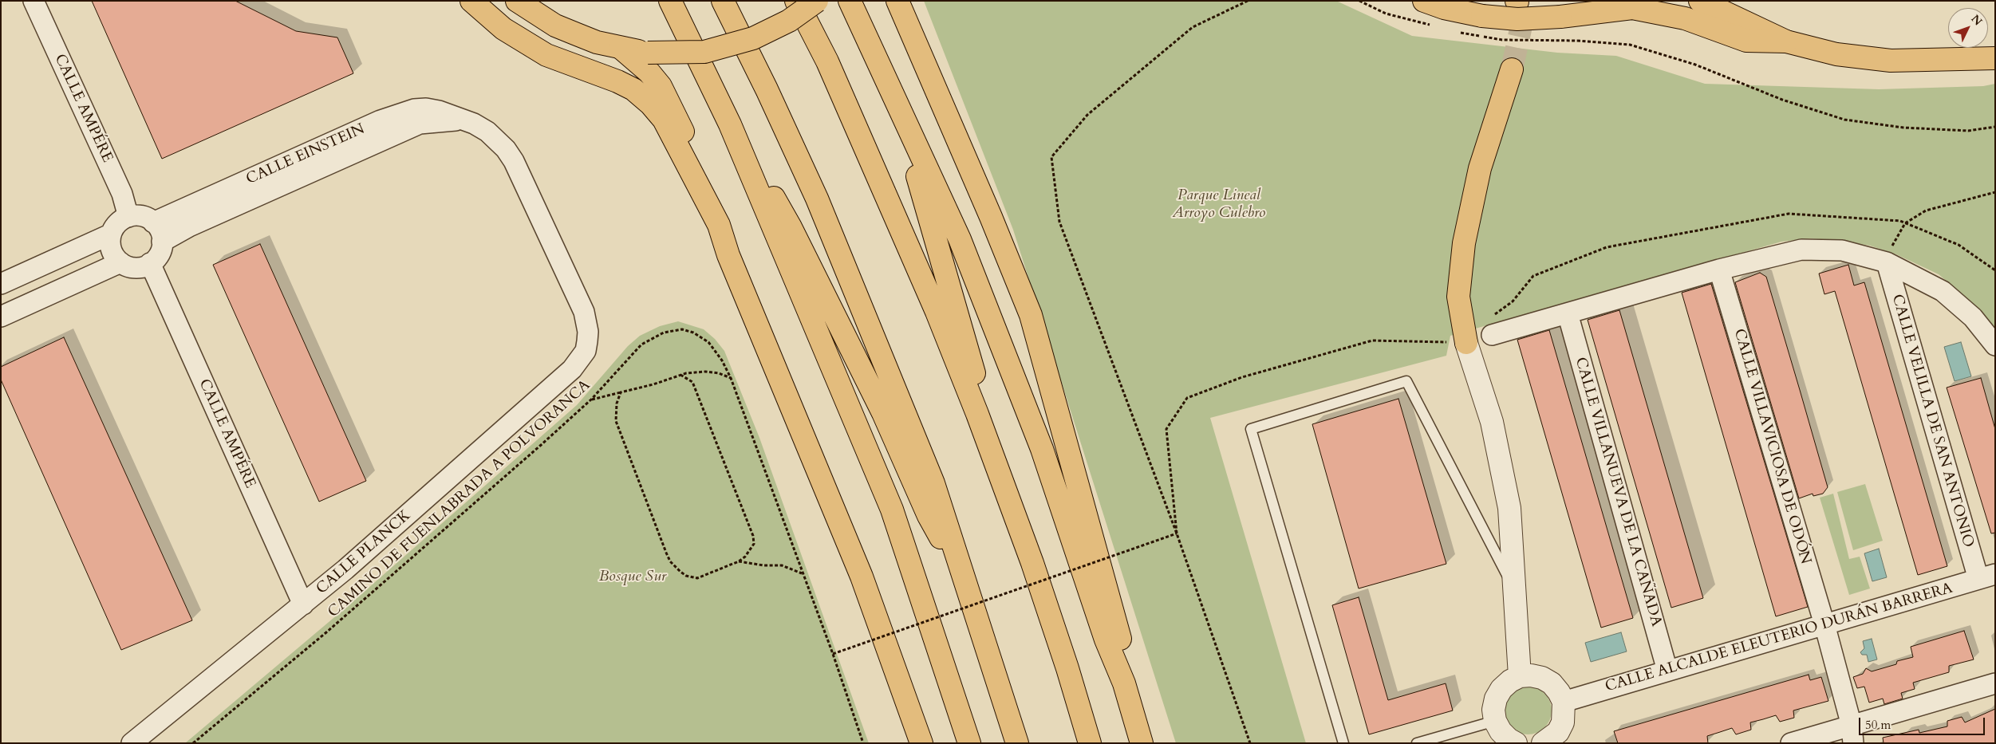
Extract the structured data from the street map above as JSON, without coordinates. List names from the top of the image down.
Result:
{
  "streets": {
    "street": [
      "CALLE AMPÉRE",
      "CALLE EINSTEIN",
      "CALLE VELILLA DE SAN ANTONIO",
      "CALLE VILLAVICIOSA DE ODÓN",
      "CALLE VILLANUEVA DE LA CAÑADA",
      "CALLE PLANCK",
      "CALLE ALCALDE ELEUTERIO DURÁN BARRERA"
    ],
    "path": ["CAMINO DE FUENLABRADA A POLVORANCA"]
  },
  "crossings": [
    ["CALLE AMPÉRE", "CALLE EINSTEIN"],
    ["CALLE AMPÉRE", "CALLE PLANCK"],
    ["CALLE EINSTEIN", "CALLE PLANCK"],
    ["CALLE VELILLA DE SAN ANTONIO", "CALLE ALCALDE ELEUTERIO DURÁN BARRERA"],
    ["CALLE VILLAVICIOSA DE ODÓN", "CALLE ALCALDE ELEUTERIO DURÁN BARRERA"],
    ["CALLE VILLANUEVA DE LA CAÑADA", "CALLE ALCALDE ELEUTERIO DURÁN BARRERA"]
  ],
  "parks": ["Parque Lineal Arroyo Culebro", "Bosque Sur"],
  "scale_bar": "50 m",
  "north": "top right"
}
